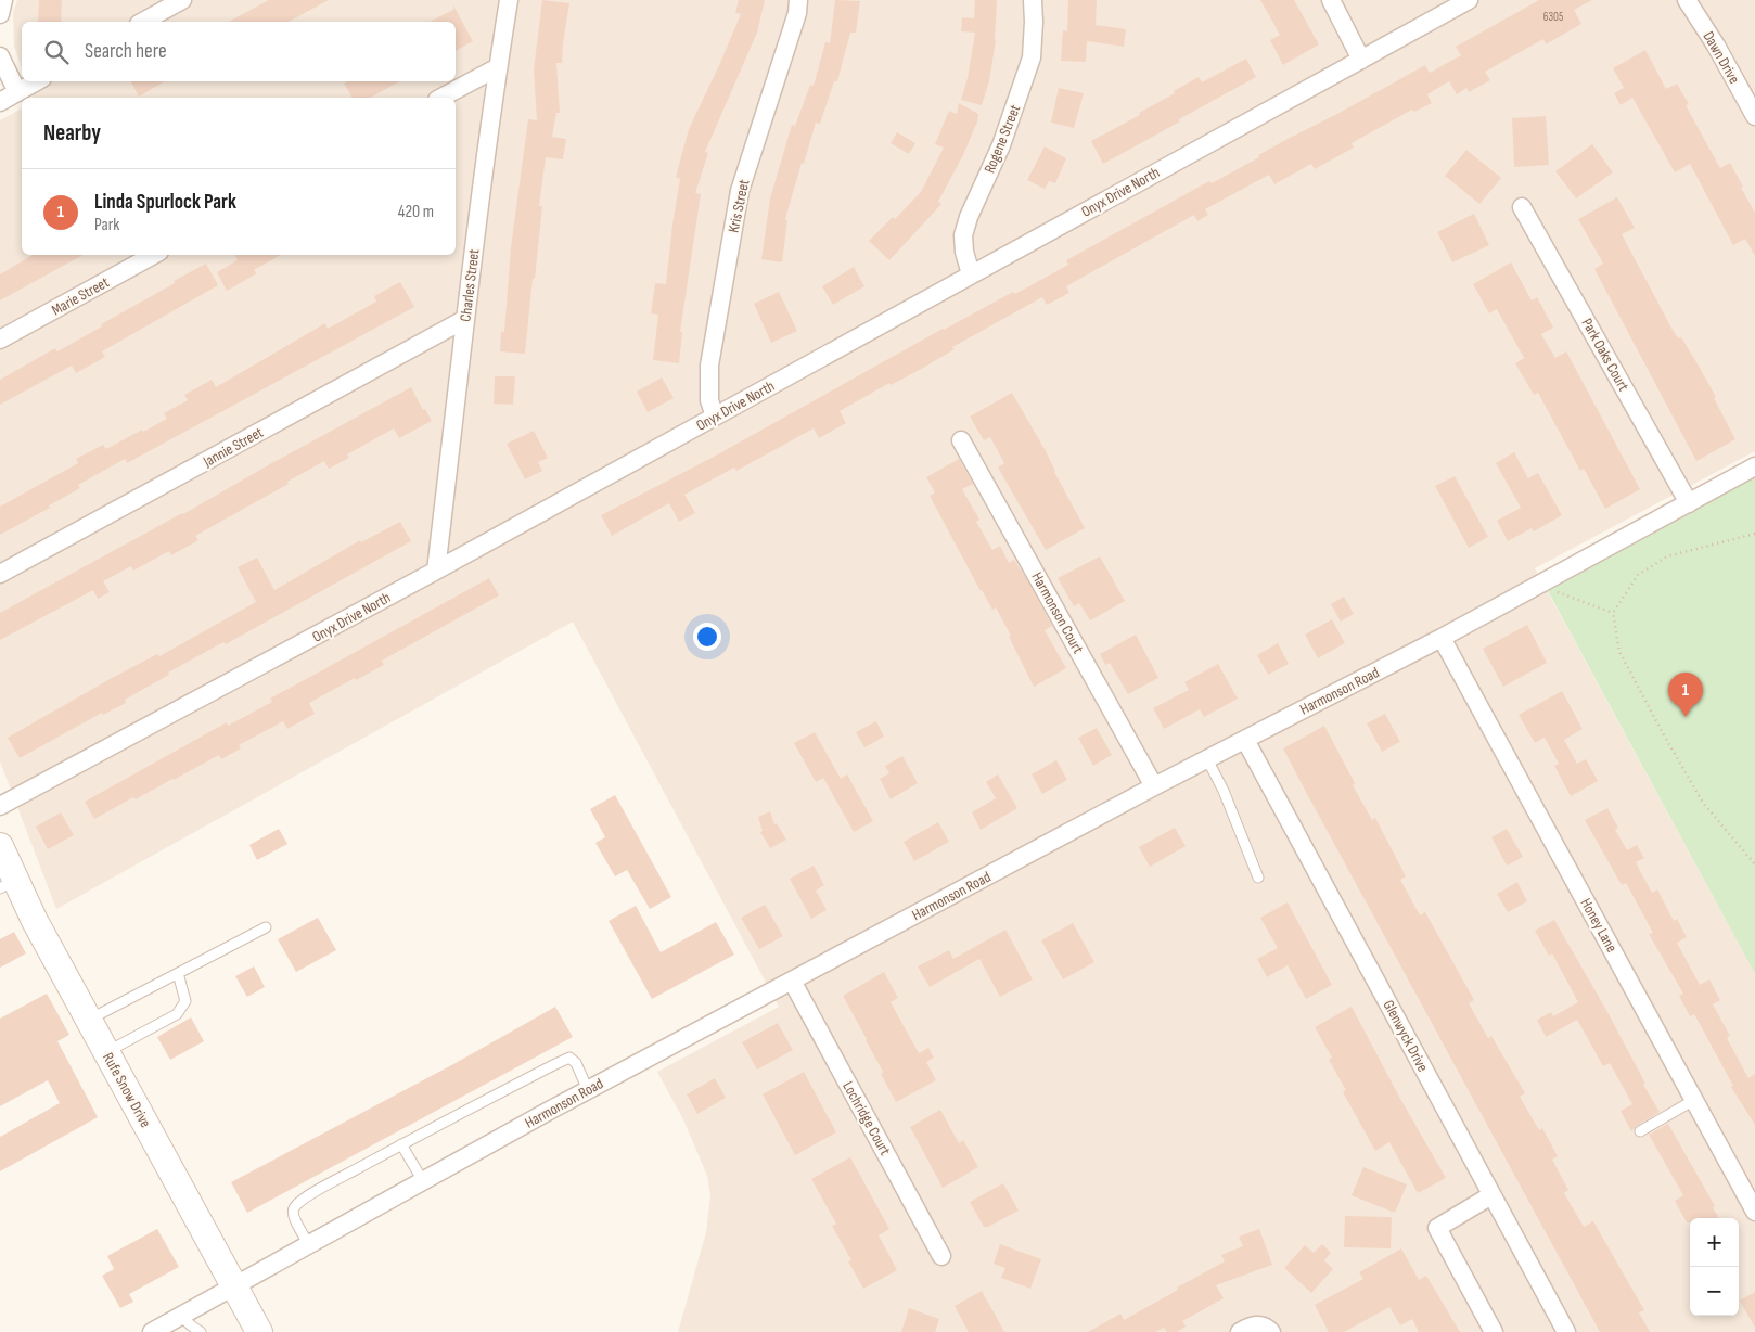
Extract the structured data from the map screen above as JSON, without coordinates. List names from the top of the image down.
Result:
{
  "streets": {
    "main road": ["Rufe Snow Drive"],
    "street": [
      "Dawn Drive",
      "Rogene Street",
      "Onyx Drive North",
      "Kris Street",
      "Charles Street",
      "Marie Street",
      "Park Oaks Court",
      "Jannie Street",
      "Harmonson Court",
      "Harmonson Road",
      "Honey Lane",
      "Glenwyck Drive",
      "Lochridge Court"
    ]
  },
  "crossings": [
    ["Rogene Street", "Onyx Drive North"],
    ["Onyx Drive North", "Kris Street"],
    ["Onyx Drive North", "Charles Street"],
    ["Charles Street", "Jannie Street"],
    ["Park Oaks Court", "Harmonson Road"],
    ["Harmonson Court", "Harmonson Road"],
    ["Harmonson Road", "Honey Lane"],
    ["Harmonson Road", "Glenwyck Drive"],
    ["Harmonson Road", "Rufe Snow Drive"],
    ["Harmonson Road", "Lochridge Court"]
  ],
  "house_numbers": ["6305"],
  "page": {
    "search": "Search here",
    "heading": "Nearby",
    "list": [
      {
        "mark": "1",
        "name": "Linda Spurlock Park",
        "note": "Park",
        "value": "420 m"
      }
    ],
    "pins": "1",
    "map_buttons": ["+", "−"]
  }
}
